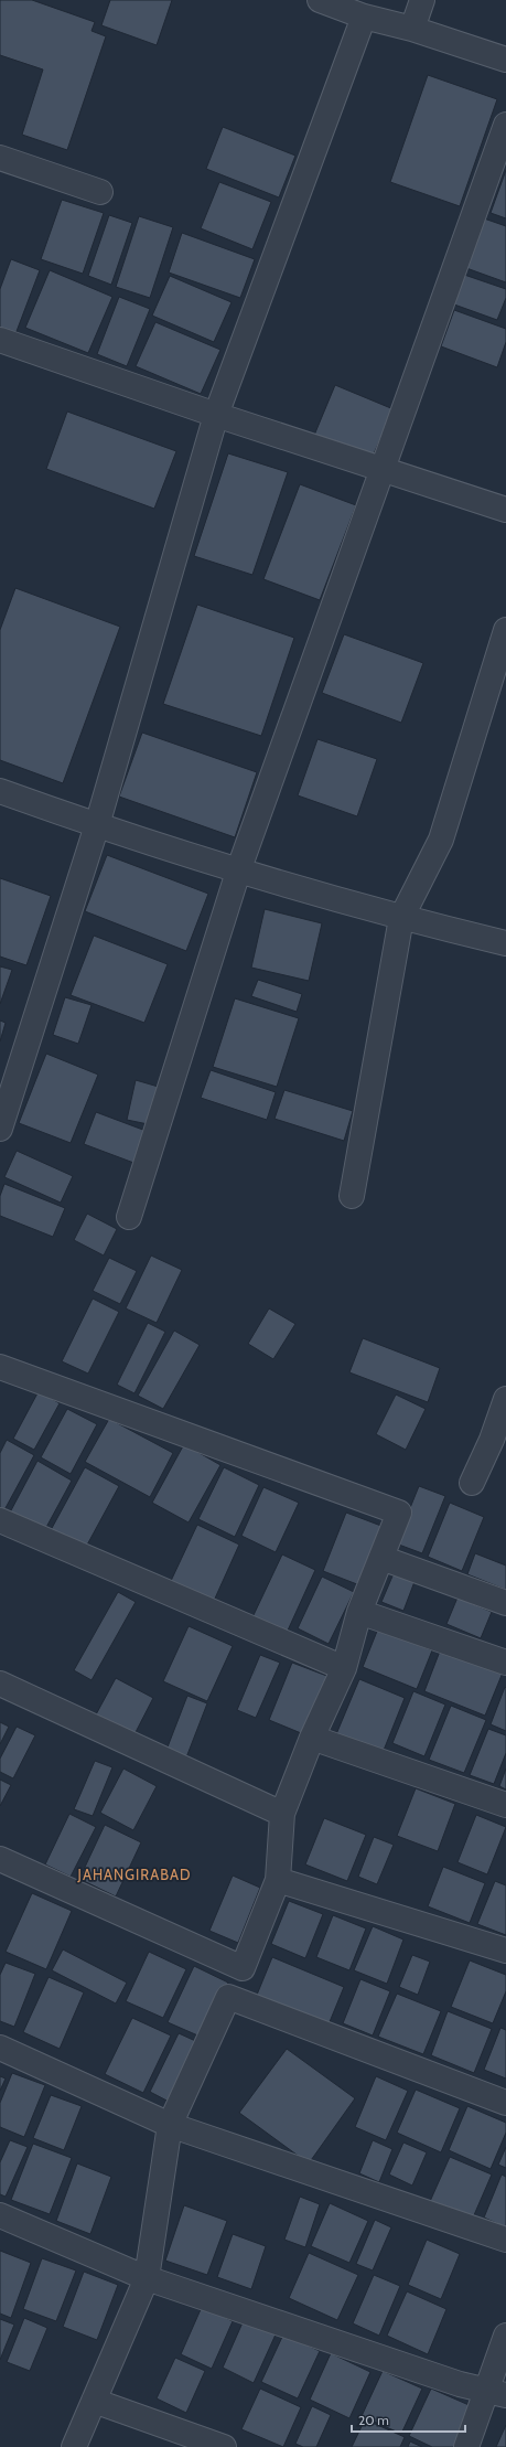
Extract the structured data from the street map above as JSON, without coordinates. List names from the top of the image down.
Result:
{
  "districts": ["JAHANGIRABAD"],
  "scale_bar": "20 m"
}
